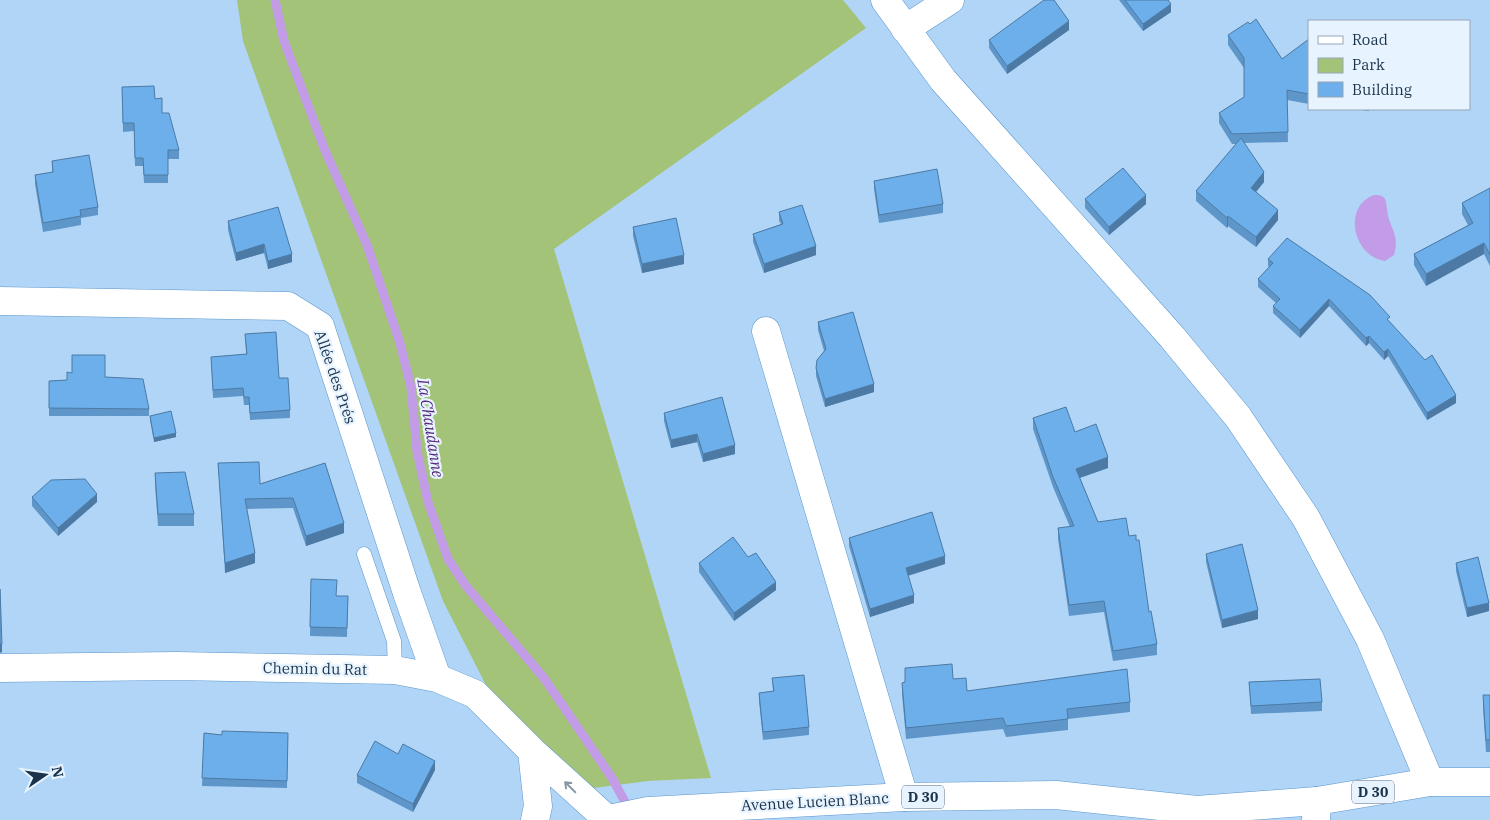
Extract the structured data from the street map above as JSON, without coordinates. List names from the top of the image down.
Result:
{
  "streets": {
    "street": [
      "Allée des Prés",
      "Chemin du Rat",
      "D 30",
      "Avenue Lucien Blanc"
    ]
  },
  "crossings": [
    ["Allée des Prés", "Chemin du Rat"],
    ["Chemin du Rat", "Avenue Lucien Blanc"]
  ],
  "water": ["La Chaudanne"],
  "legend": ["Road", "Park", "Building"],
  "north": "right"
}
